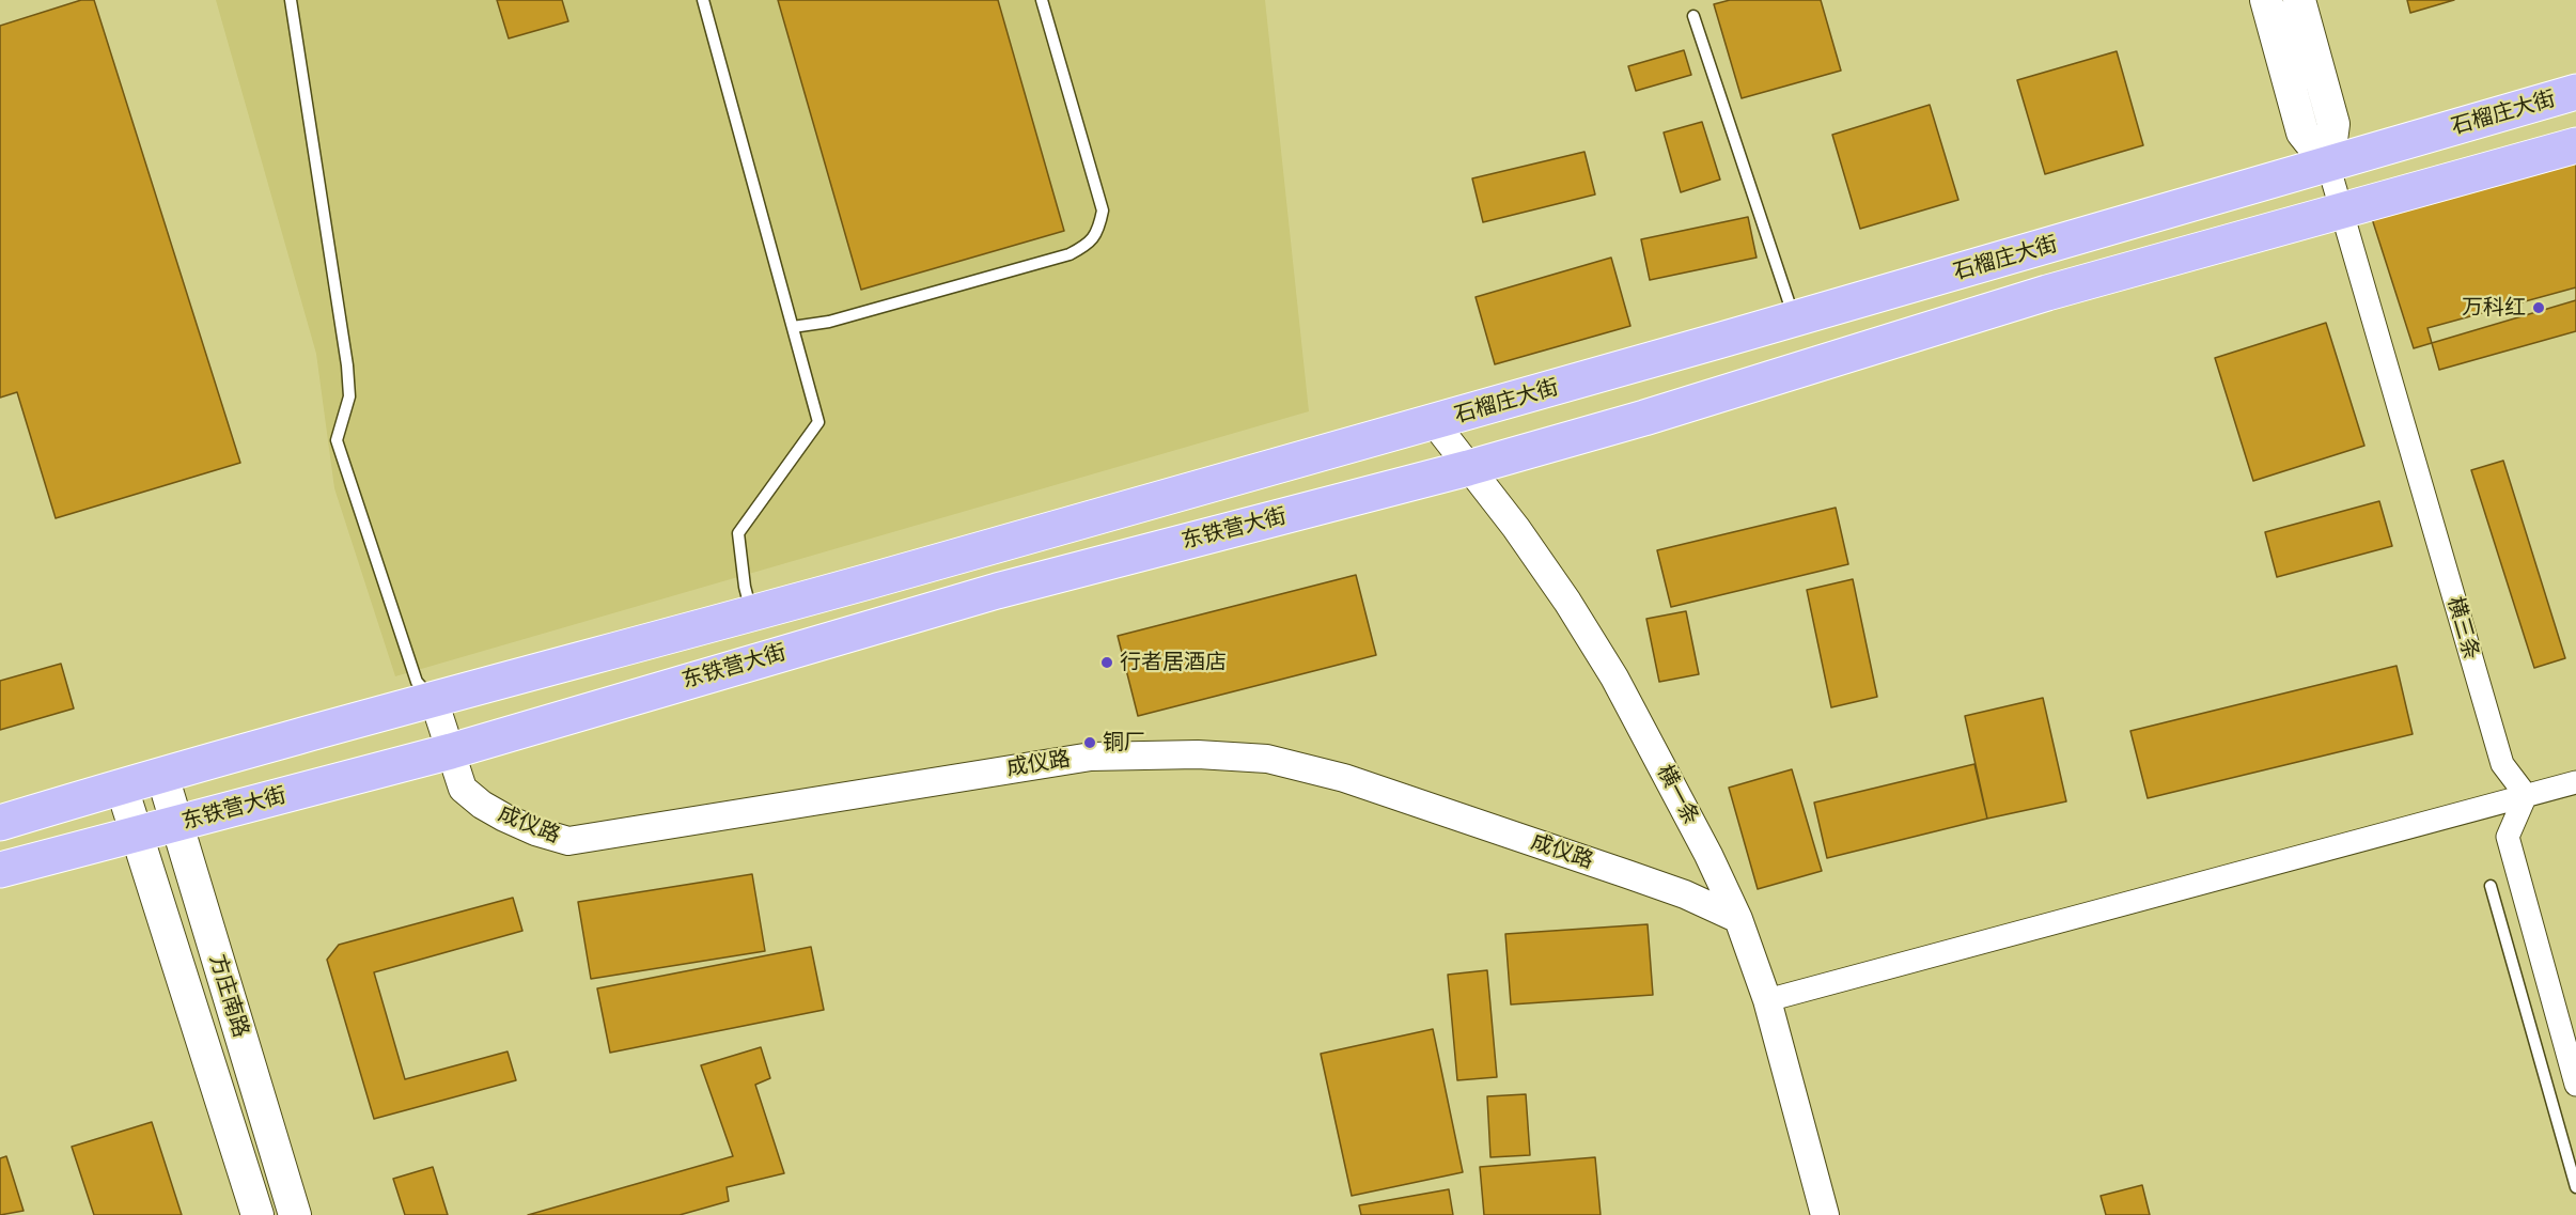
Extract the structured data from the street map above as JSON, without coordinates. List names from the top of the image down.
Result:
{
  "streets": {
    "main road": ["石榴庄大街", "东铁营大街", "方庄南路"],
    "street": ["横三条", "成仪路", "横一条"]
  },
  "crossings": [
    ["石榴庄大街", "横三条"],
    ["石榴庄大街", "横一条"],
    ["东铁营大街", "成仪路"],
    ["东铁营大街", "横一条"],
    ["东铁营大街", "方庄南路"],
    ["成仪路", "横一条"]
  ],
  "places": ["万科红", "行者居酒店", "铜厂"]
}
